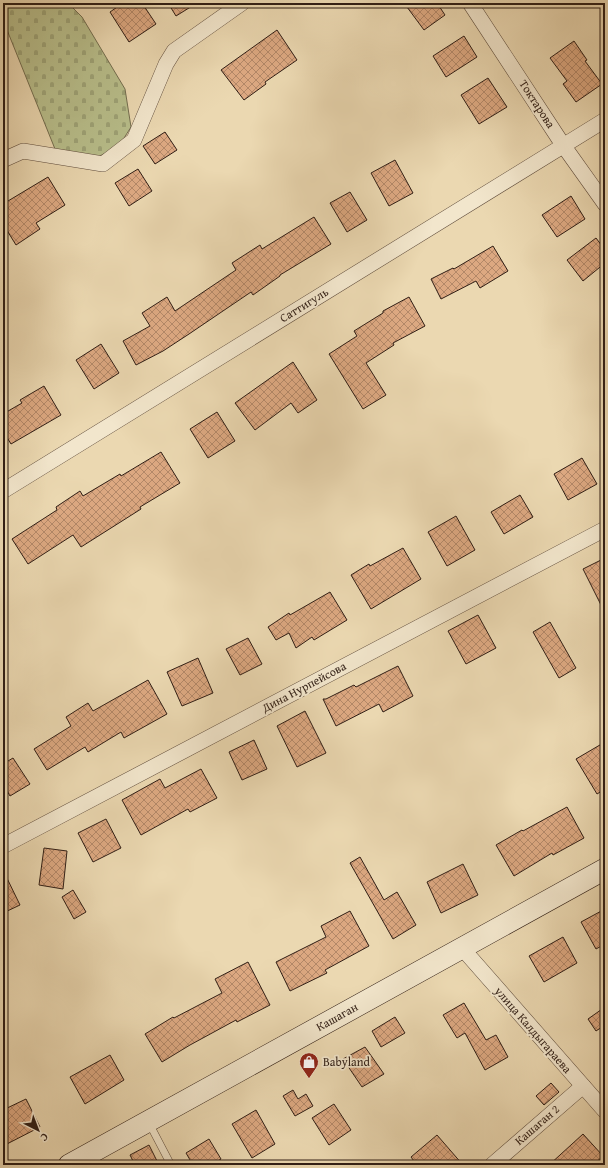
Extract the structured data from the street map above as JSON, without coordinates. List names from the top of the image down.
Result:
{
  "streets": {
    "street": [
      "Токтарова",
      "Саттигуль",
      "Дина Нурпейсова",
      "Кашаган",
      "улица Калдыгараева",
      "Кашаган 2"
    ]
  },
  "crossings": [
    ["Токтарова", "Саттигуль"],
    ["Кашаган", "улица Калдыгараева"],
    ["улица Калдыгараева", "Кашаган 2"]
  ],
  "places": {
    "shop": ["Babyland"]
  },
  "north": "bottom right"
}
